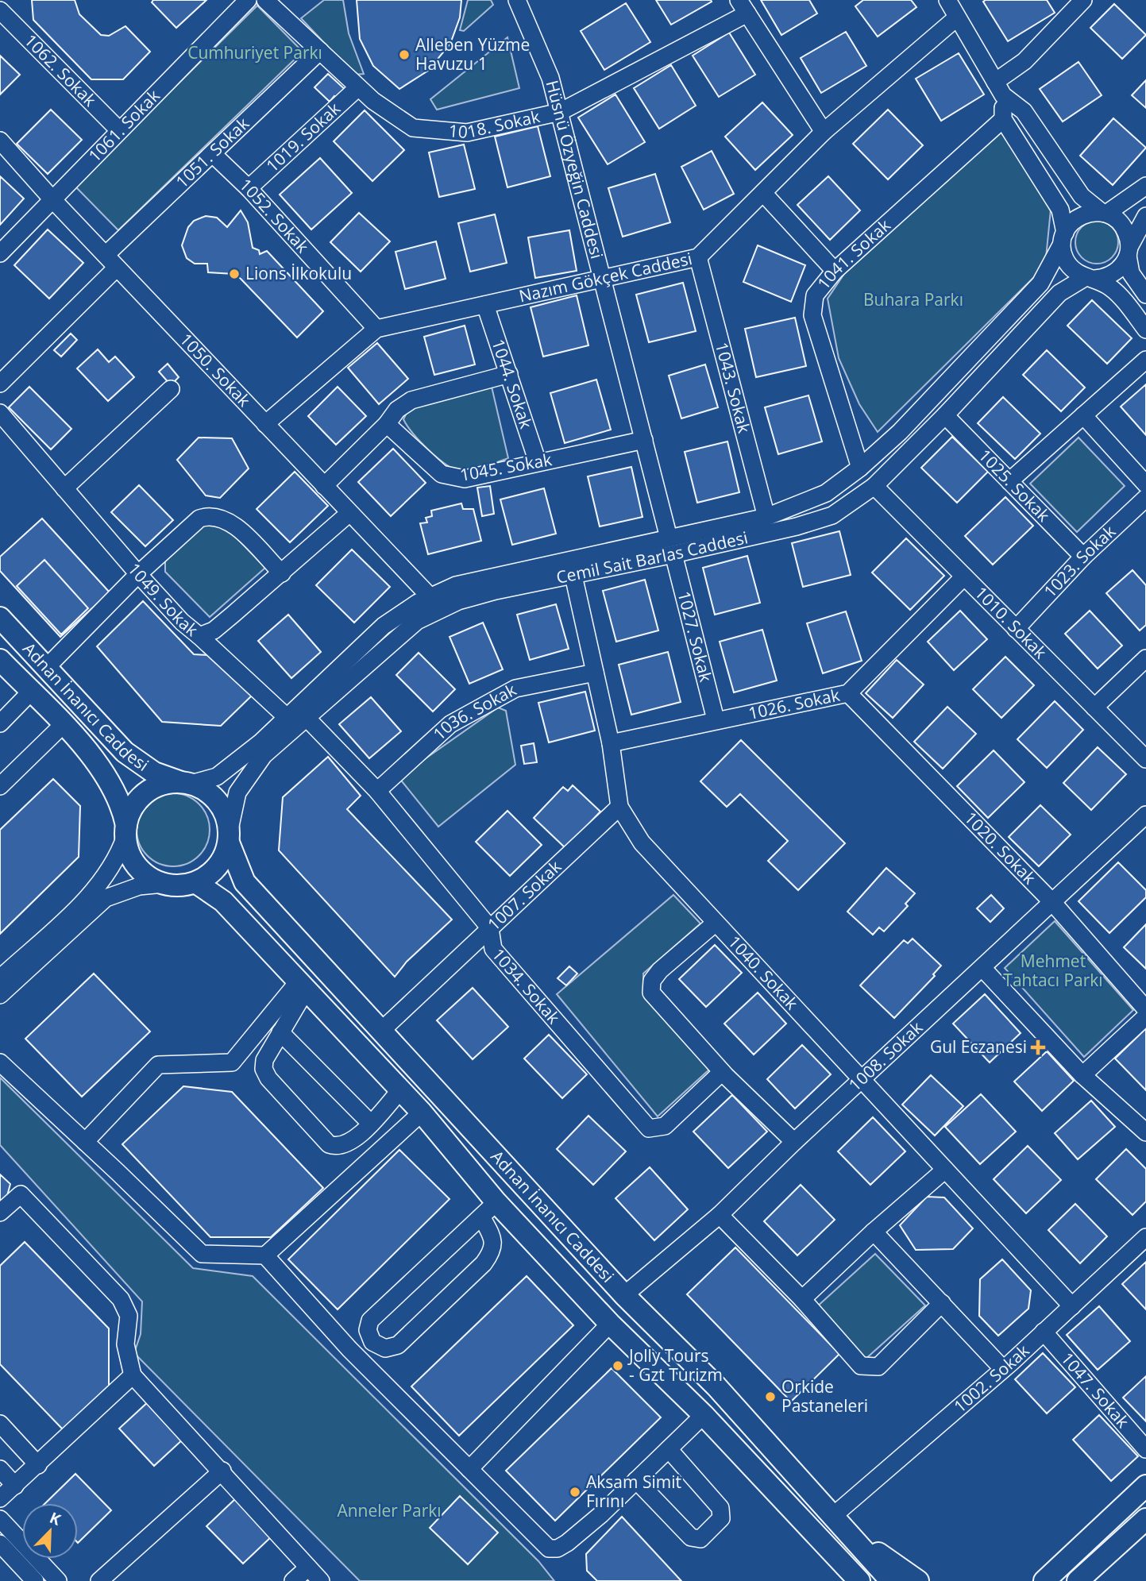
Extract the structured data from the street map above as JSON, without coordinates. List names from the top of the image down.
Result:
{
  "streets": {
    "main road": ["Adnan İnanıcı Caddesi"],
    "street": [
      "1062. Sokak",
      "1018. Sokak",
      "1061. Sokak",
      "1019. Sokak",
      "1051. Sokak",
      "Hüsnü Özyeğin Caddesi",
      "1052. Sokak",
      "1041. Sokak",
      "Nazım Gökçek Caddesi",
      "1050. Sokak",
      "1044. Sokak",
      "1043. Sokak",
      "1045. Sokak",
      "1025. Sokak",
      "Cemil Sait Barlas Caddesi",
      "1023. Sokak",
      "1049. Sokak",
      "1010. Sokak",
      "1027. Sokak",
      "1026. Sokak",
      "1036. Sokak",
      "1020. Sokak",
      "1007. Sokak",
      "1040. Sokak",
      "1034. Sokak",
      "1008. Sokak",
      "1002. Sokak",
      "1047. Sokak"
    ]
  },
  "crossings": [
    ["1062. Sokak", "1061. Sokak"],
    ["1018. Sokak", "1019. Sokak"],
    ["1018. Sokak", "1051. Sokak"],
    ["1018. Sokak", "Hüsnü Özyeğin Caddesi"],
    ["1061. Sokak", "1050. Sokak"],
    ["1019. Sokak", "1052. Sokak"],
    ["1051. Sokak", "1052. Sokak"],
    ["1051. Sokak", "1050. Sokak"],
    ["Hüsnü Özyeğin Caddesi", "Nazım Gökçek Caddesi"],
    ["Hüsnü Özyeğin Caddesi", "1045. Sokak"],
    ["Hüsnü Özyeğin Caddesi", "Cemil Sait Barlas Caddesi"],
    ["1052. Sokak", "Nazım Gökçek Caddesi"],
    ["1041. Sokak", "Cemil Sait Barlas Caddesi"],
    ["Nazım Gökçek Caddesi", "1050. Sokak"],
    ["Nazım Gökçek Caddesi", "1044. Sokak"],
    ["Nazım Gökçek Caddesi", "1043. Sokak"],
    ["1050. Sokak", "Cemil Sait Barlas Caddesi"],
    ["1050. Sokak", "1049. Sokak"],
    ["1044. Sokak", "1045. Sokak"],
    ["1043. Sokak", "Cemil Sait Barlas Caddesi"],
    ["1025. Sokak", "Cemil Sait Barlas Caddesi"],
    ["1025. Sokak", "1023. Sokak"],
    ["Cemil Sait Barlas Caddesi", "1010. Sokak"],
    ["Cemil Sait Barlas Caddesi", "1027. Sokak"],
    ["Cemil Sait Barlas Caddesi", "Adnan İnanıcı Caddesi"],
    ["Cemil Sait Barlas Caddesi", "1040. Sokak"],
    ["Cemil Sait Barlas Caddesi", "1034. Sokak"],
    ["1023. Sokak", "1010. Sokak"],
    ["1010. Sokak", "1026. Sokak"],
    ["1027. Sokak", "1026. Sokak"],
    ["1026. Sokak", "1020. Sokak"],
    ["1026. Sokak", "1040. Sokak"],
    ["Adnan İnanıcı Caddesi", "1007. Sokak"],
    ["Adnan İnanıcı Caddesi", "1008. Sokak"],
    ["Adnan İnanıcı Caddesi", "1002. Sokak"],
    ["1036. Sokak", "1040. Sokak"],
    ["1036. Sokak", "1034. Sokak"],
    ["1020. Sokak", "1008. Sokak"],
    ["1007. Sokak", "1040. Sokak"],
    ["1007. Sokak", "1034. Sokak"],
    ["1040. Sokak", "1008. Sokak"],
    ["1040. Sokak", "1002. Sokak"],
    ["1002. Sokak", "1047. Sokak"]
  ],
  "parks": [
    "Cumhuriyet Parkı",
    "Buhara Parkı",
    "Mehmet Tahtacı Parkı",
    "Anneler Parkı"
  ],
  "places": {
    "other": [
      "Alleben Yüzme Havuzu 1",
      "Lions İlkokulu",
      "Jolly Tours - Gzt Turizm",
      "Orkide Pastaneleri",
      "Aksam Simit Fırını"
    ],
    "health": ["Gul Eczanesi"]
  },
  "north": "top right"
}
